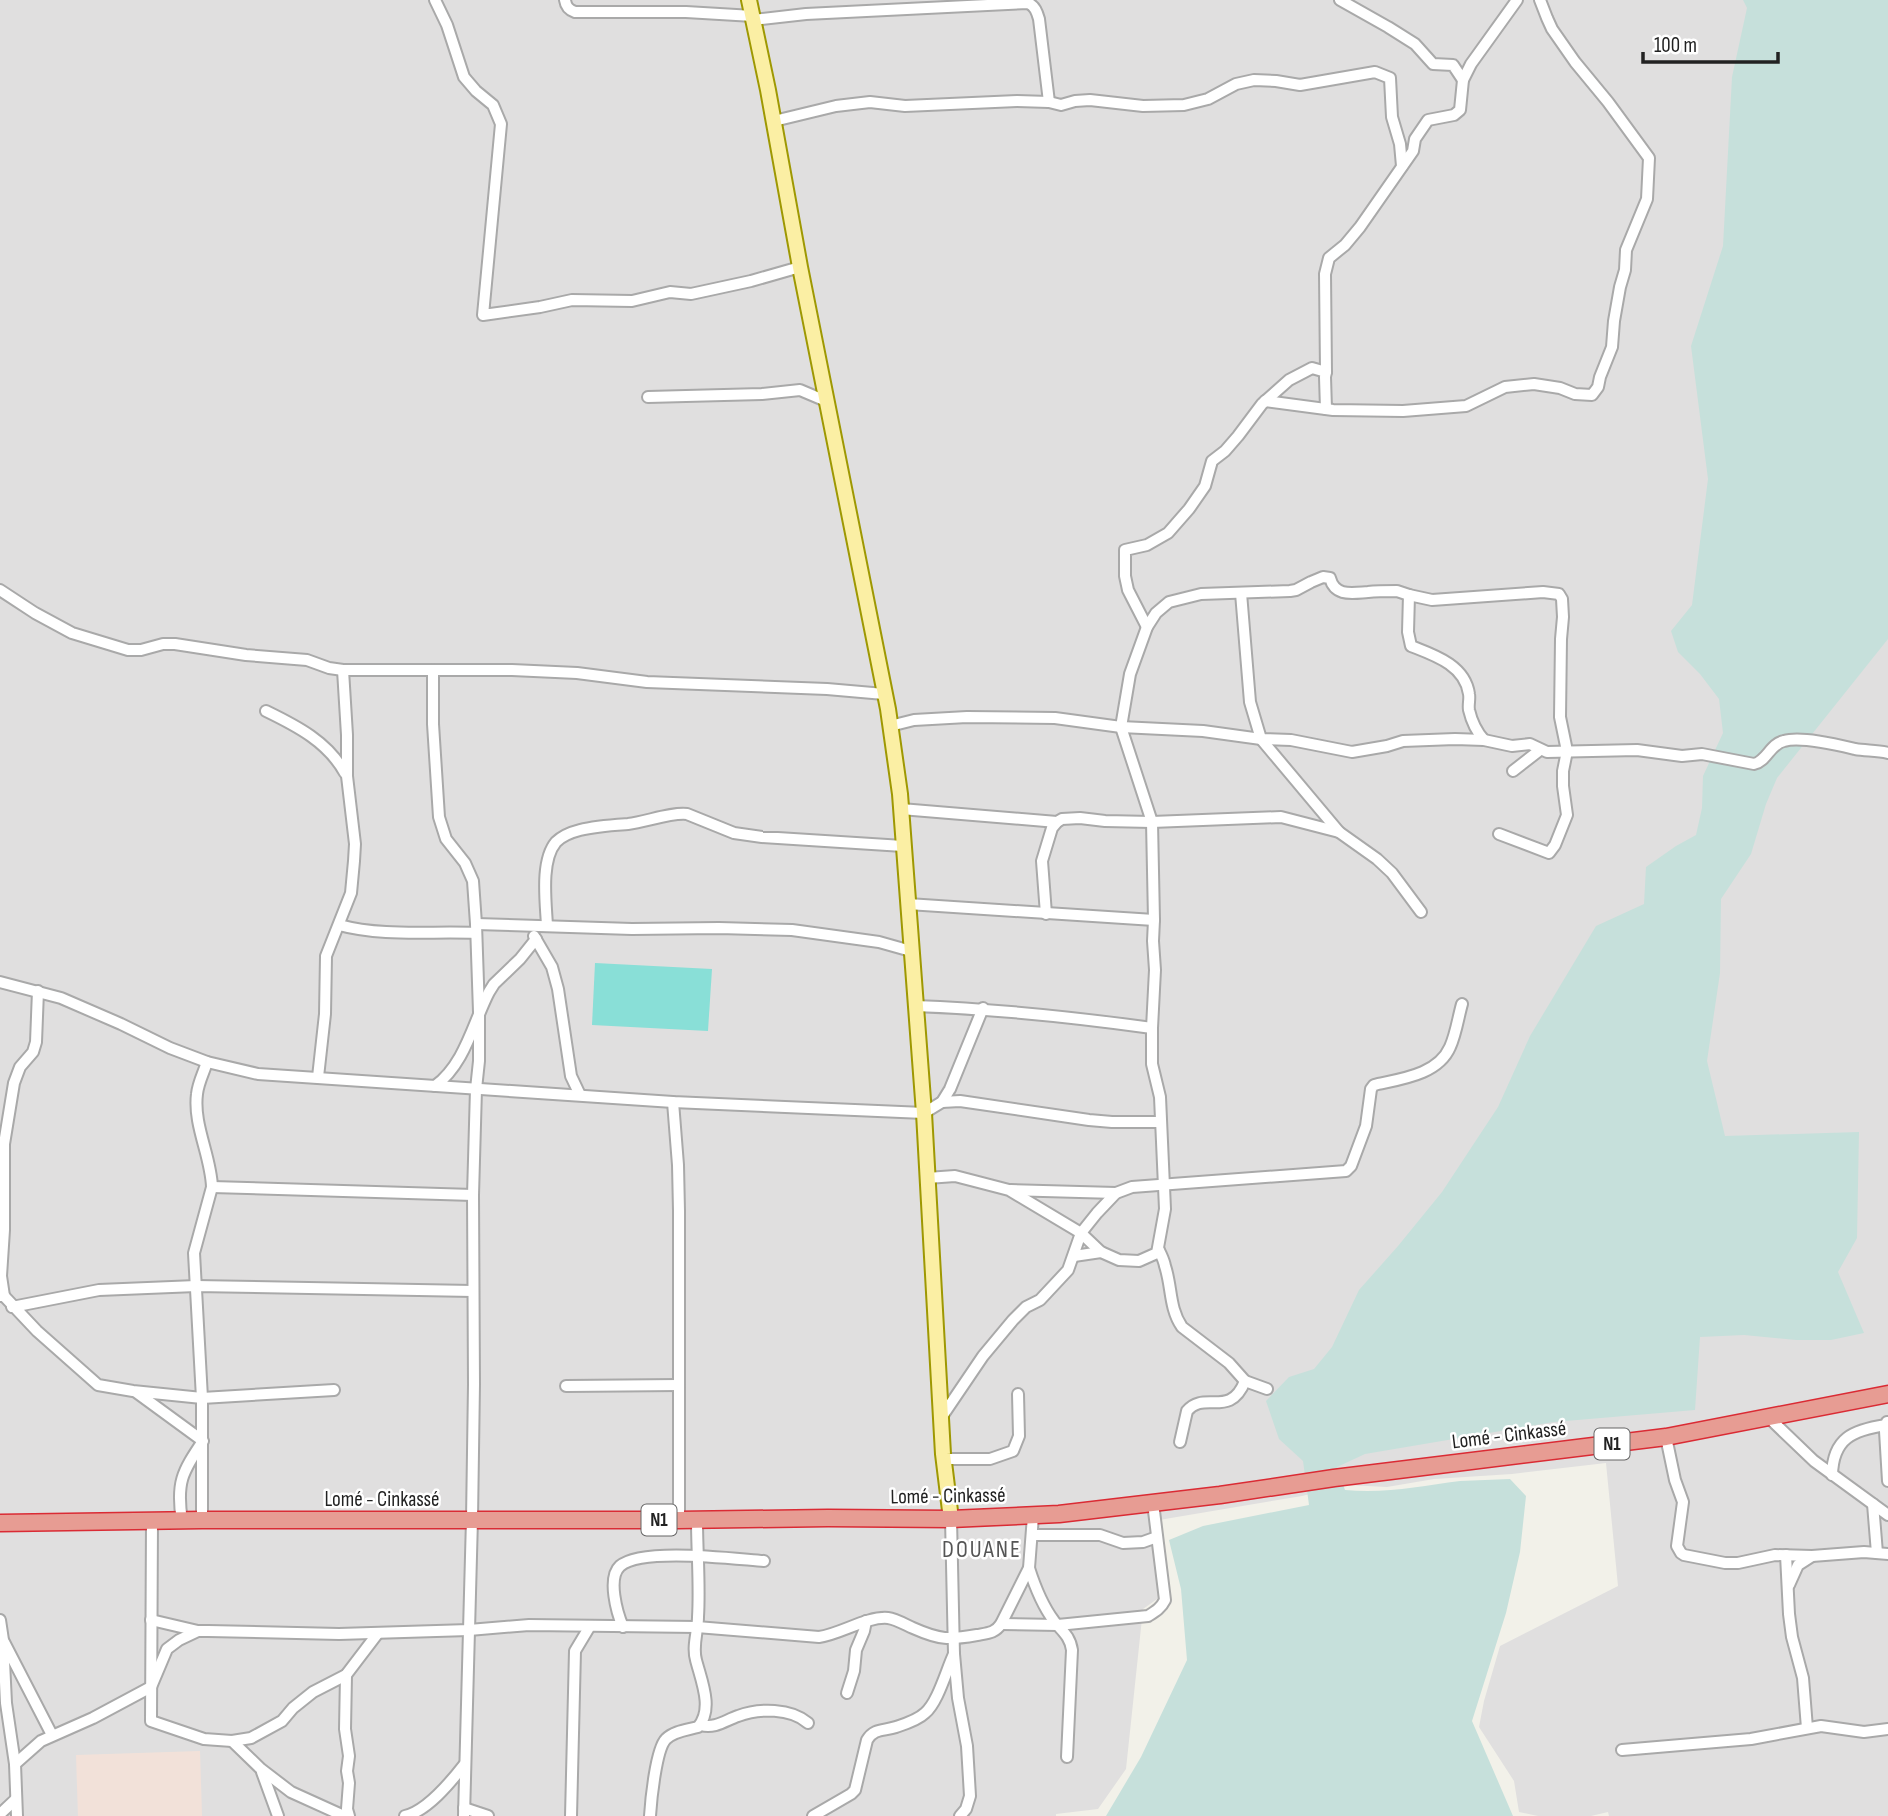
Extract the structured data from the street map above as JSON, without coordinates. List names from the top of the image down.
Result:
{
  "streets": {
    "highway": ["Lomé - Cinkassé", "N1"]
  },
  "districts": ["DOUANE"],
  "scale_bar": "100 m"
}
